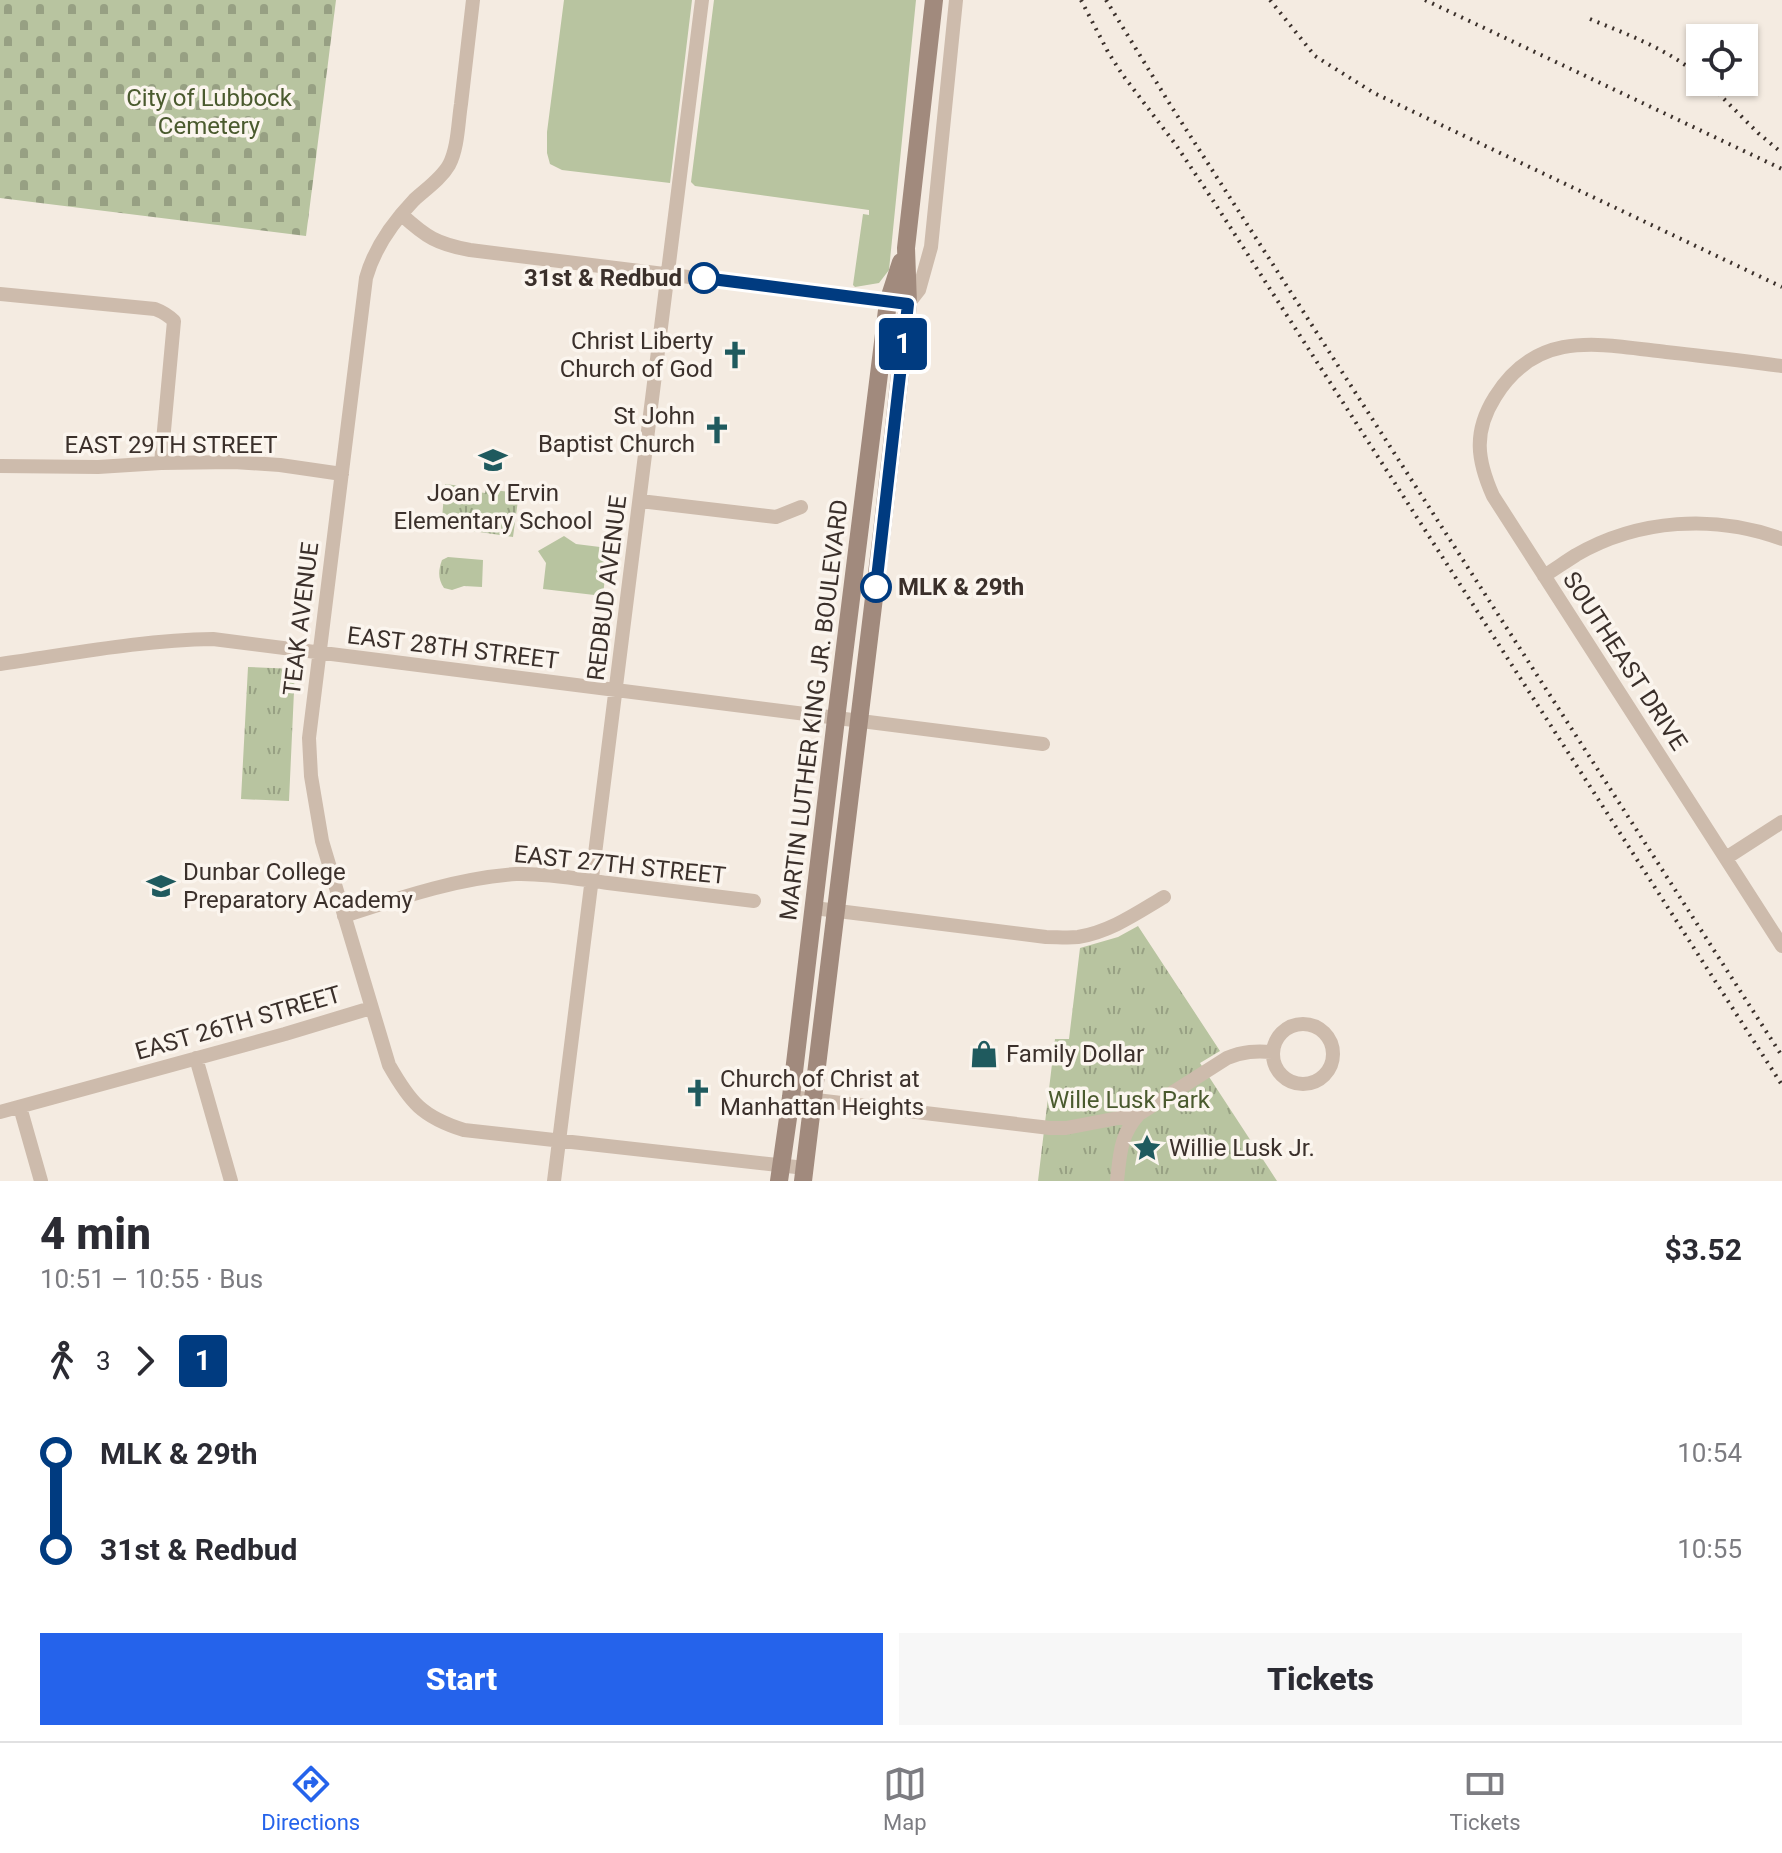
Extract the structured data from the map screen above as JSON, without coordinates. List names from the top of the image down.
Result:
{
  "streets": {
    "main road": ["MARTIN LUTHER KING JR. BOULEVARD"],
    "street": [
      "EAST 29TH STREET",
      "REDBUD AVENUE",
      "TEAK AVENUE",
      "EAST 28TH STREET",
      "SOUTHEAST DRIVE",
      "EAST 27TH STREET",
      "EAST 26TH STREET"
    ]
  },
  "crossings": [
    ["EAST 29TH STREET", "TEAK AVENUE"],
    ["REDBUD AVENUE", "EAST 28TH STREET"],
    ["REDBUD AVENUE", "EAST 27TH STREET"],
    ["REDBUD AVENUE", "EAST 26TH STREET"],
    ["TEAK AVENUE", "EAST 28TH STREET"],
    ["TEAK AVENUE", "EAST 27TH STREET"],
    ["TEAK AVENUE", "EAST 26TH STREET"],
    ["EAST 28TH STREET", "MARTIN LUTHER KING JR. BOULEVARD"],
    ["MARTIN LUTHER KING JR. BOULEVARD", "EAST 26TH STREET"]
  ],
  "parks": ["City of Lubbock Cemetery", "Wille Lusk Park"],
  "places": {
    "other": ["31st & Redbud", "MLK & 29th"],
    "church": ["Christ Liberty Church of God", "St John Baptist Church", "Church of Christ at Manhattan Heights"],
    "school or university": ["Joan Y Ervin Elementary School", "Dunbar College Preparatory Academy"],
    "shop": ["Family Dollar"],
    "place": ["Willie Lusk Jr."]
  },
  "lines": ["bus line 1"],
  "page": {
    "on_map": "1",
    "heading": ["4 min", "10:51 – 10:55 · Bus", "$3.52"],
    "legs": ["3", "1"],
    "list": [
      {
        "name": "MLK & 29th",
        "value": "10:54"
      },
      {
        "name": "31st & Redbud",
        "value": "10:55"
      }
    ],
    "buttons": ["Start", "Tickets"],
    "tabs": ["Directions", "Map", "Tickets"]
  }
}
